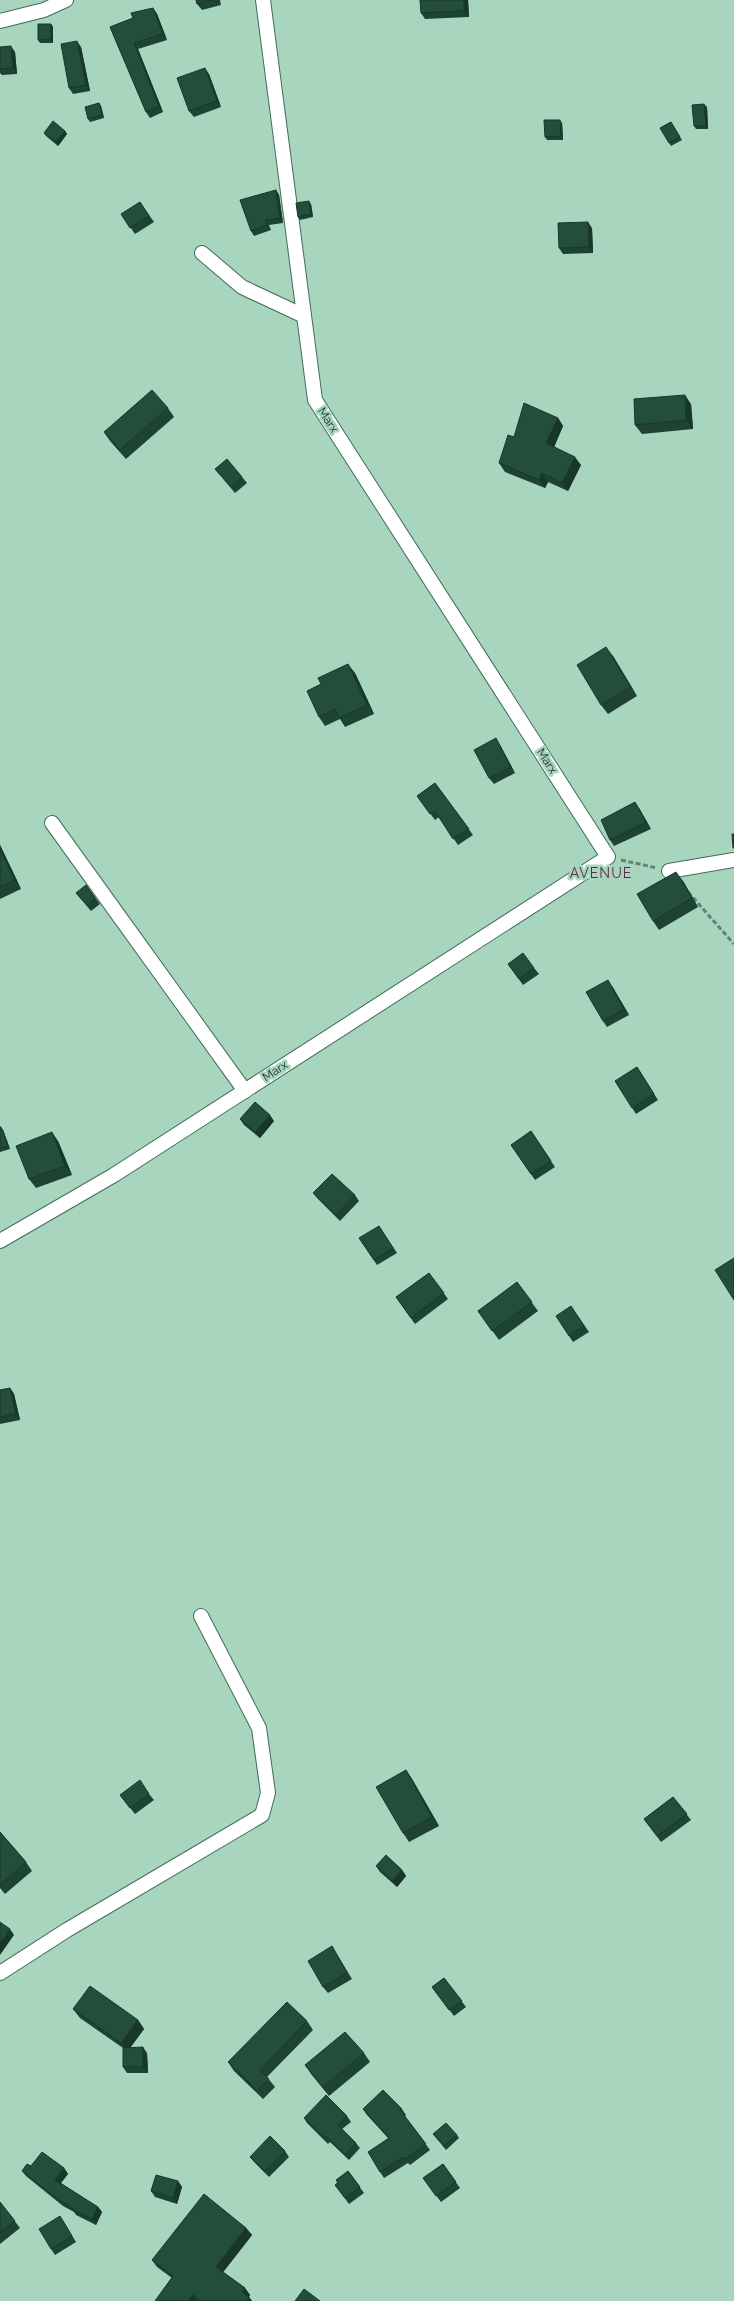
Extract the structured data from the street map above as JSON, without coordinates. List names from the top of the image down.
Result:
{
  "streets": {
    "street": ["Marx"]
  },
  "districts": ["AVENUE"]
}
